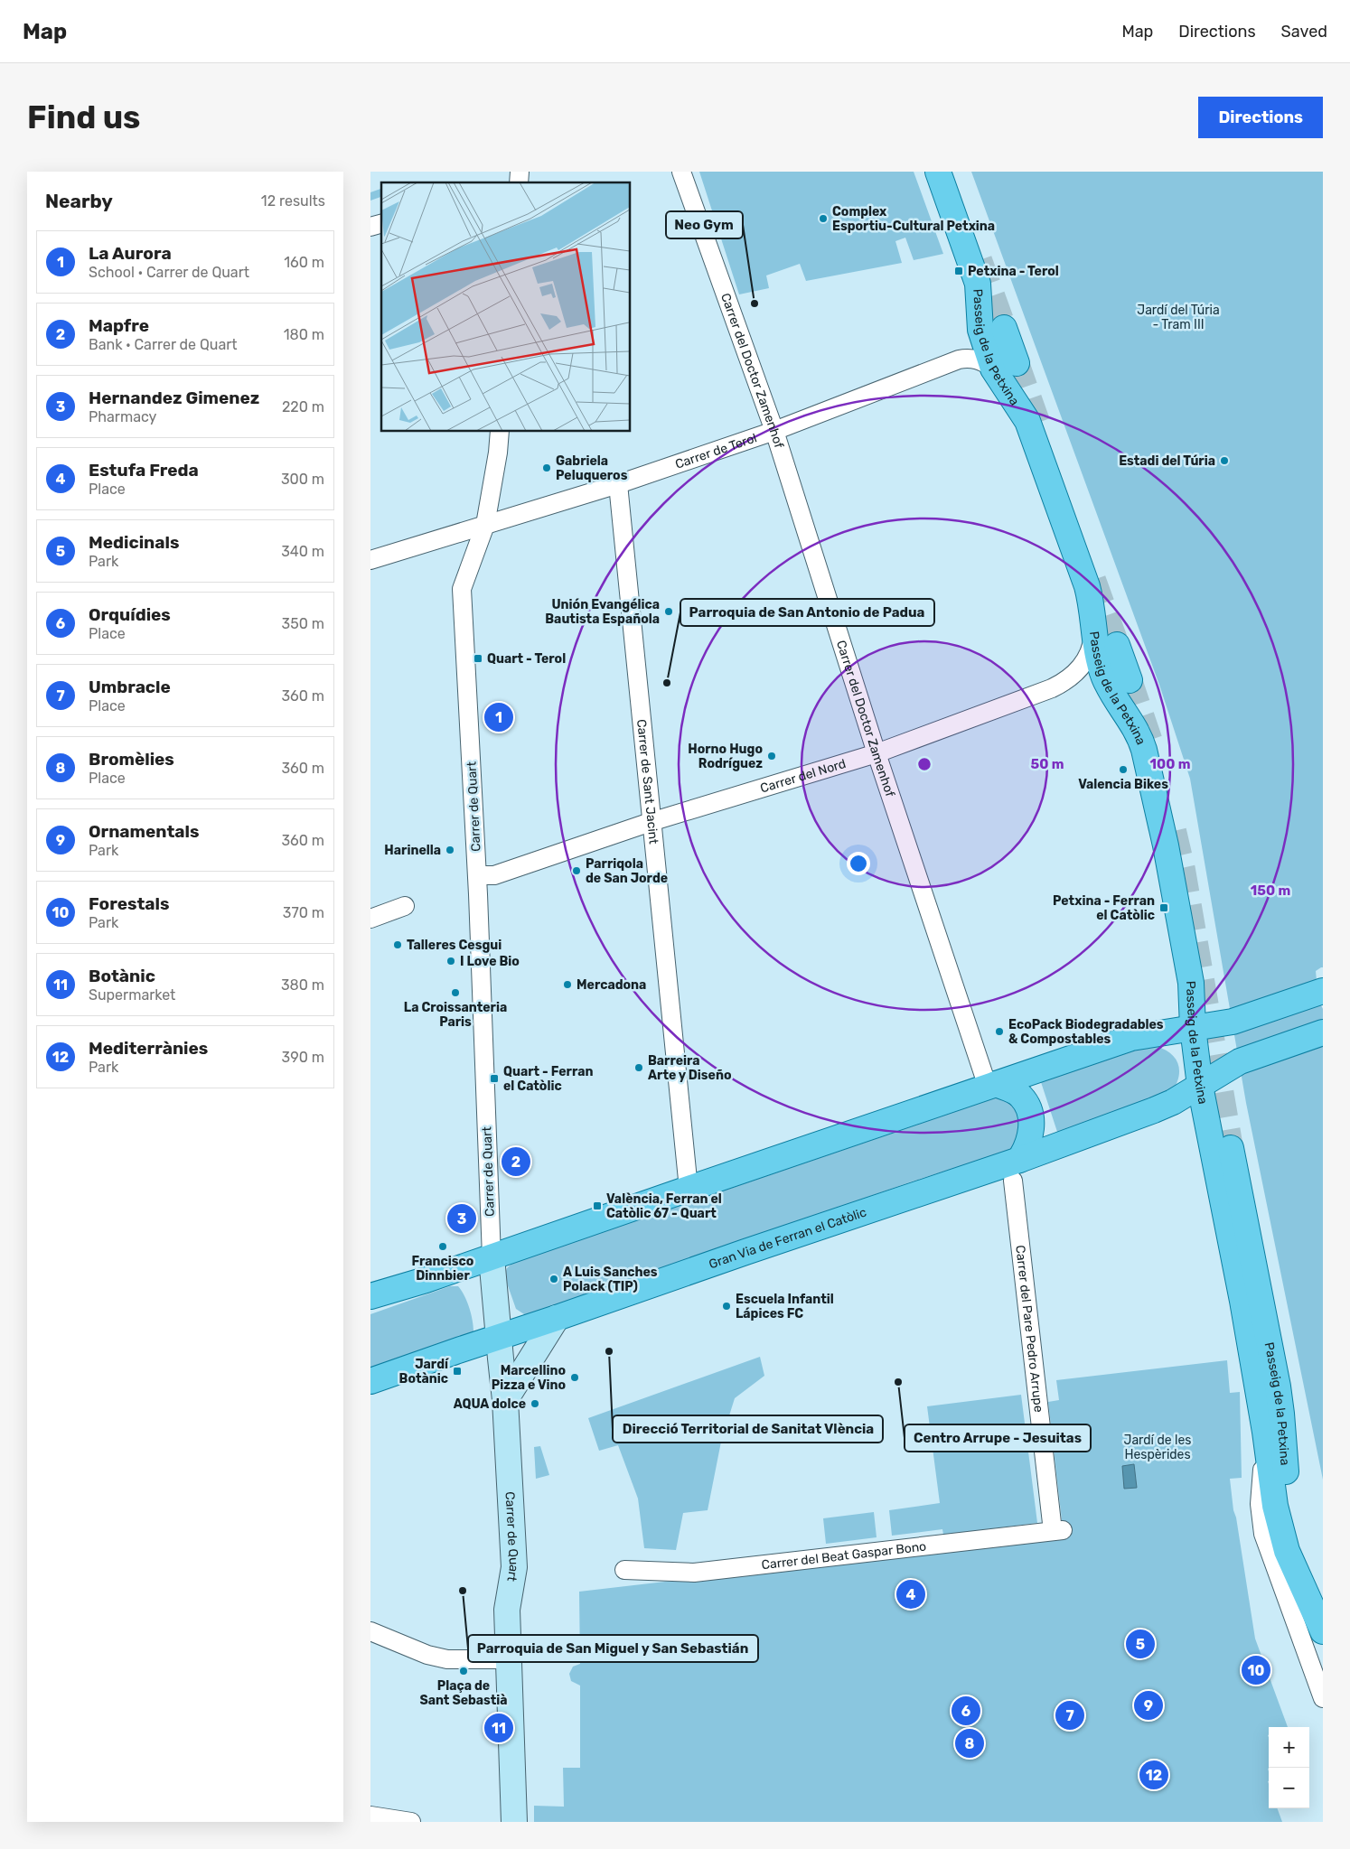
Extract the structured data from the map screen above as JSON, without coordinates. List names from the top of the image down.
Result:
{
  "streets": {
    "main road": ["Passeig de la Petxina", "Gran Via de Ferran el Catòlic"],
    "street": [
      "Carrer del Doctor Zamenhof",
      "Carrer de Terol",
      "Carrer del Nord",
      "Carrer de Sant Jacint",
      "Carrer de Quart",
      "Carrer del Pare Pedro Arrupe",
      "Carrer del Beat Gaspar Bono"
    ]
  },
  "crossings": [
    ["Passeig de la Petxina", "Carrer de Terol"],
    ["Passeig de la Petxina", "Carrer del Nord"],
    ["Passeig de la Petxina", "Gran Via de Ferran el Catòlic"],
    ["Carrer del Doctor Zamenhof", "Carrer de Terol"],
    ["Carrer del Doctor Zamenhof", "Carrer del Nord"],
    ["Carrer de Terol", "Carrer de Sant Jacint"],
    ["Carrer de Terol", "Carrer de Quart"],
    ["Carrer del Nord", "Carrer de Sant Jacint"],
    ["Carrer del Nord", "Carrer de Quart"],
    ["Carrer de Quart", "Gran Via de Ferran el Catòlic"],
    ["Gran Via de Ferran el Catòlic", "Carrer del Pare Pedro Arrupe"],
    ["Carrer del Pare Pedro Arrupe", "Carrer del Beat Gaspar Bono"]
  ],
  "parks": ["Jardí del Túria - Tram III", "Jardí de les Hespèrides"],
  "places": {
    "other": [
      "Complex Esportiu-Cultural Petxina",
      "Neo Gym",
      "Estadi del Túria",
      "Gabriela Peluqueros",
      "Unión Evangélica Bautista Española",
      "Parroquia de San Antonio de Padua",
      "Horno Hugo Rodríguez",
      "Valencia Bikes",
      "Harinella",
      "Parriqola de San Jorde",
      "Talleres Cesgui",
      "I Love Bio",
      "Mercadona",
      "La Croissanteria Paris",
      "EcoPack Biodegradables & Compostables",
      "Barreira Arte y Diseño",
      "Francisco Dinnbier",
      "A Luis Sanches Polack (TIP)",
      "Escuela Infantil Lápices FC",
      "Direcció Territorial de Sanitat Vlència",
      "Marcellino Pizza e Vino",
      "Centro Arrupe - Jesuitas",
      "AQUA dolce",
      "Parroquia de San Miguel y San Sebastián",
      "Plaça de Sant Sebastià"
    ],
    "transit": [
      "Petxina - Terol",
      "Quart - Terol",
      "Petxina - Ferran el Catòlic",
      "Quart - Ferran el Catòlic",
      "València, Ferran el Catòlic 67 - Quart",
      "Jardí Botànic"
    ]
  },
  "page": {
    "header": "Map",
    "nav": ["Map", "Directions", "Saved"],
    "buttons": "Directions",
    "title": "Find us",
    "heading": ["Nearby", "12 results"],
    "list": [
      {
        "mark": "1",
        "name": "La Aurora",
        "note": "School · Carrer de Quart",
        "value": "160 m"
      },
      {
        "mark": "2",
        "name": "Mapfre",
        "note": "Bank · Carrer de Quart",
        "value": "180 m"
      },
      {
        "mark": "3",
        "name": "Hernandez Gimenez",
        "note": "Pharmacy",
        "value": "220 m"
      },
      {
        "mark": "4",
        "name": "Estufa Freda",
        "note": "Place",
        "value": "300 m"
      },
      {
        "mark": "5",
        "name": "Medicinals",
        "note": "Park",
        "value": "340 m"
      },
      {
        "mark": "6",
        "name": "Orquídies",
        "note": "Place",
        "value": "350 m"
      },
      {
        "mark": "7",
        "name": "Umbracle",
        "note": "Place",
        "value": "360 m"
      },
      {
        "mark": "8",
        "name": "Bromèlies",
        "note": "Place",
        "value": "360 m"
      },
      {
        "mark": "9",
        "name": "Ornamentals",
        "note": "Park",
        "value": "360 m"
      },
      {
        "mark": "10",
        "name": "Forestals",
        "note": "Park",
        "value": "370 m"
      },
      {
        "mark": "11",
        "name": "Botànic",
        "note": "Supermarket",
        "value": "380 m"
      },
      {
        "mark": "12",
        "name": "Mediterrànies",
        "note": "Park",
        "value": "390 m"
      }
    ],
    "pins": [
      "1",
      "2",
      "3",
      "4",
      "5",
      "10",
      "9",
      "6",
      "7",
      "11",
      "8",
      "12"
    ],
    "map_buttons": ["+", "−"]
  },
  "rings": ["50 m", "100 m", "150 m"]
}
